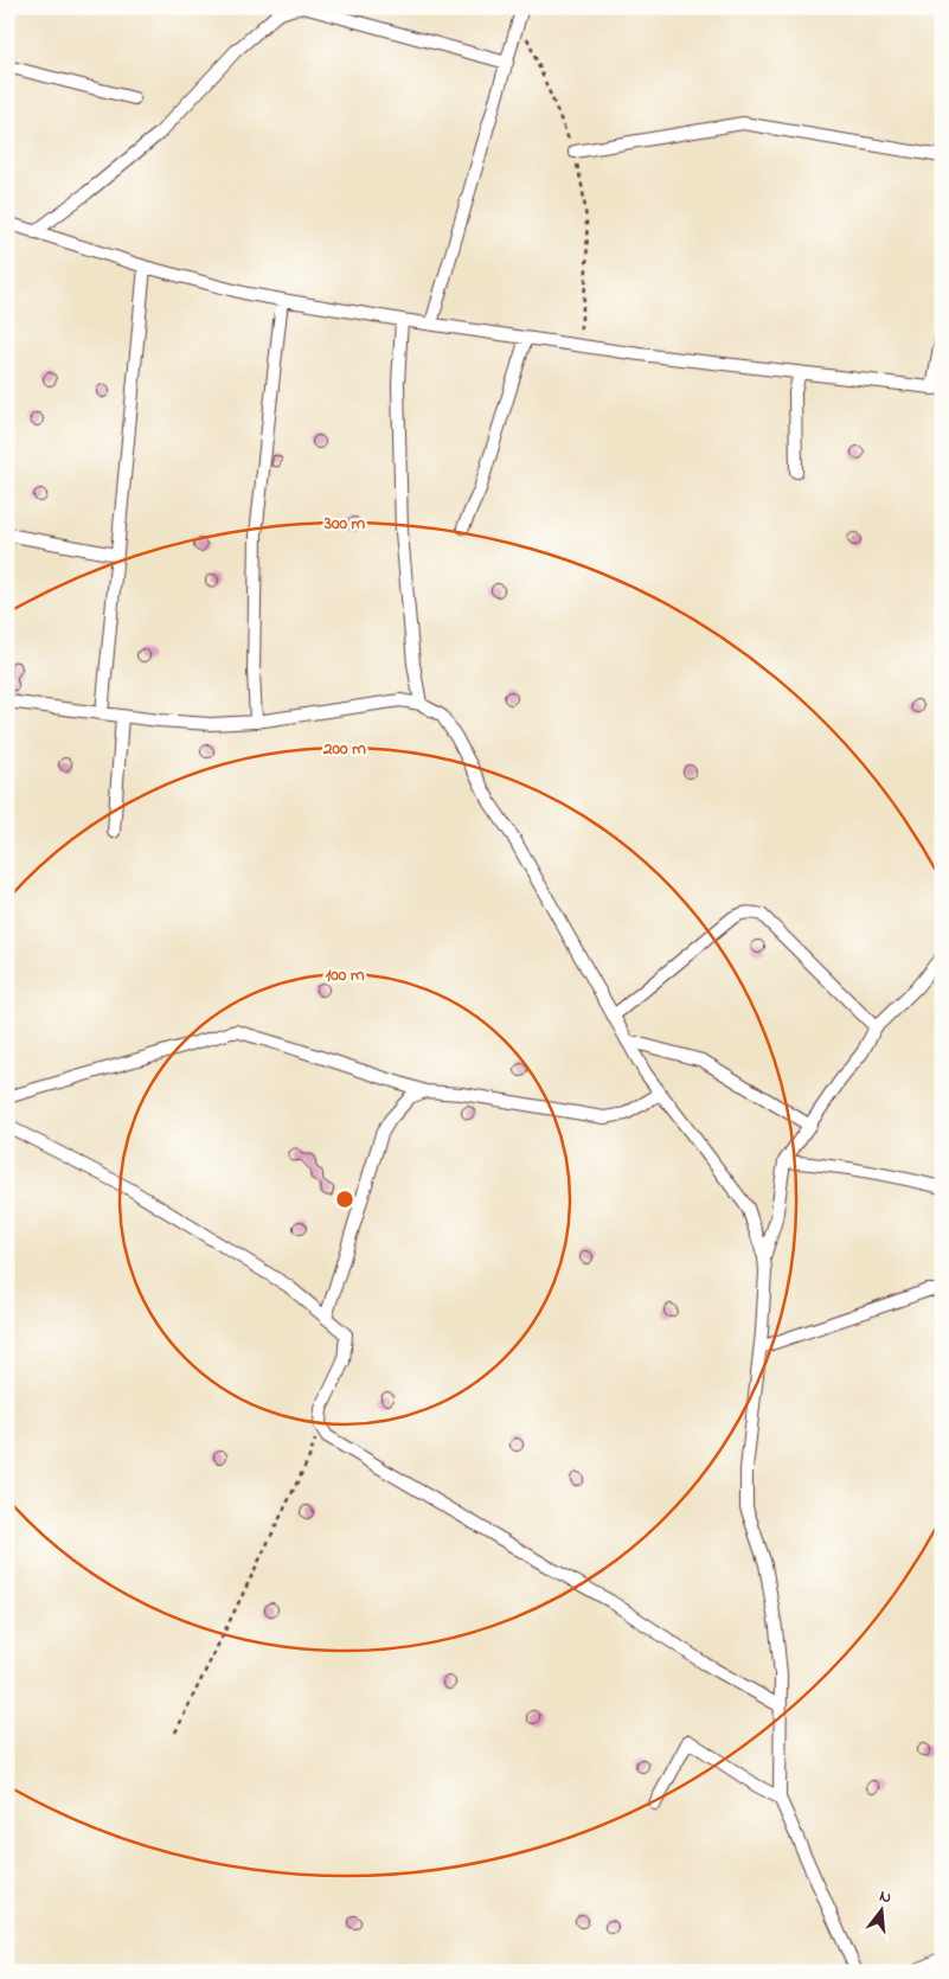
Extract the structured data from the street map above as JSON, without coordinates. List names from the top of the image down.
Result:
{
  "north": "top",
  "rings": ["300 m", "200 m", "100 m"]
}
